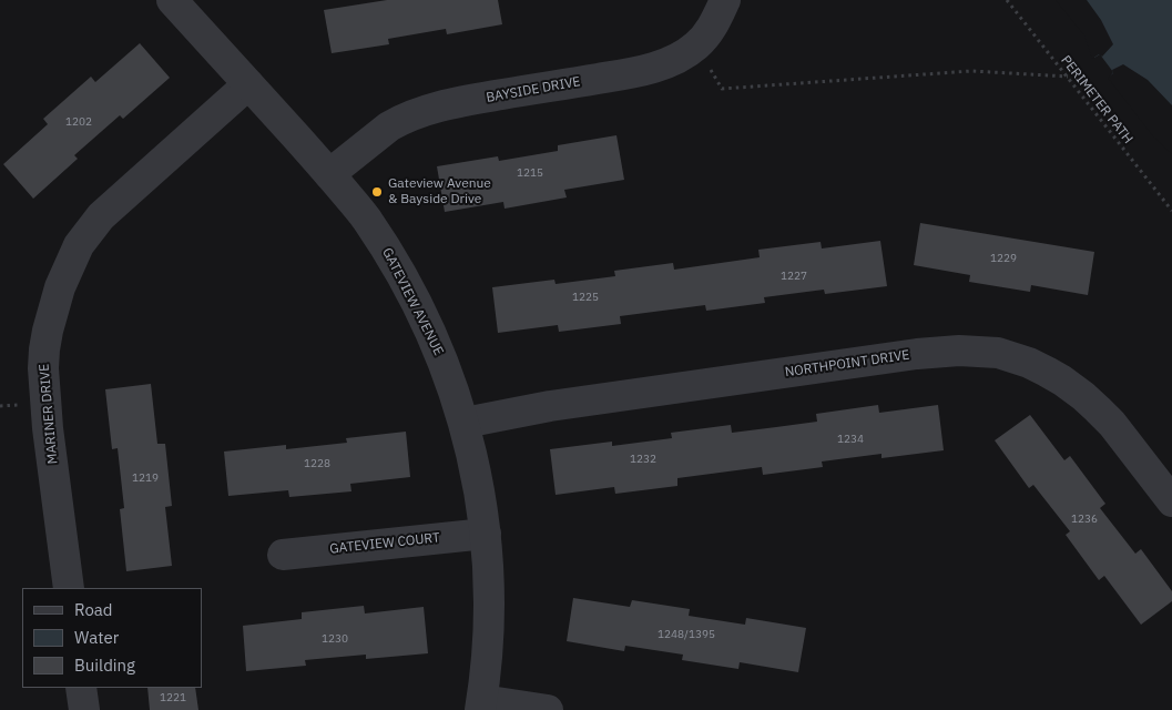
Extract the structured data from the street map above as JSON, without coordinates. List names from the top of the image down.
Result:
{
  "streets": {
    "street": [
      "BAYSIDE DRIVE",
      "GATEVIEW AVENUE",
      "NORTHPOINT DRIVE",
      "MARINER DRIVE",
      "GATEVIEW COURT"
    ],
    "path": ["PERIMETER PATH"]
  },
  "crossings": [
    ["BAYSIDE DRIVE", "GATEVIEW AVENUE"],
    ["GATEVIEW AVENUE", "NORTHPOINT DRIVE"],
    ["GATEVIEW AVENUE", "MARINER DRIVE"],
    ["GATEVIEW AVENUE", "GATEVIEW COURT"]
  ],
  "places": ["Gateview Avenue & Bayside Drive"],
  "house_numbers": [
    "1202",
    "1215",
    "1229",
    "1227",
    "1225",
    "1234",
    "1232",
    "1228",
    "1219",
    "1236",
    "1248/1395",
    "1230",
    "1221"
  ],
  "legend": ["Road", "Water", "Building"]
}
